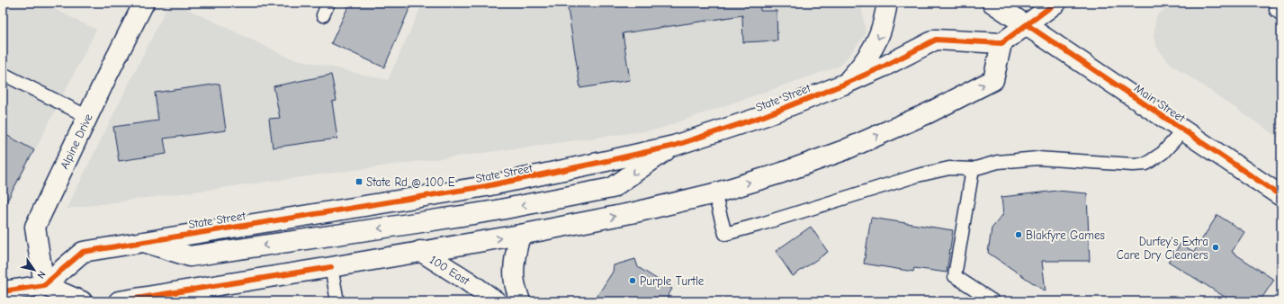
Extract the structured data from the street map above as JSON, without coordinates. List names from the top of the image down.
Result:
{
  "streets": {
    "main road": [
      "State Street",
      "Main Street",
      "Alpine Drive",
      "100 East"
    ]
  },
  "crossings": [
    ["State Street", "Alpine Drive"]
  ],
  "places": {
    "transit": ["State Rd @ 100 E"],
    "other": ["Blakfyre Games", "Durfey's Extra Care Dry Cleaners", "Purple Turtle"]
  },
  "north": "bottom right"
}
